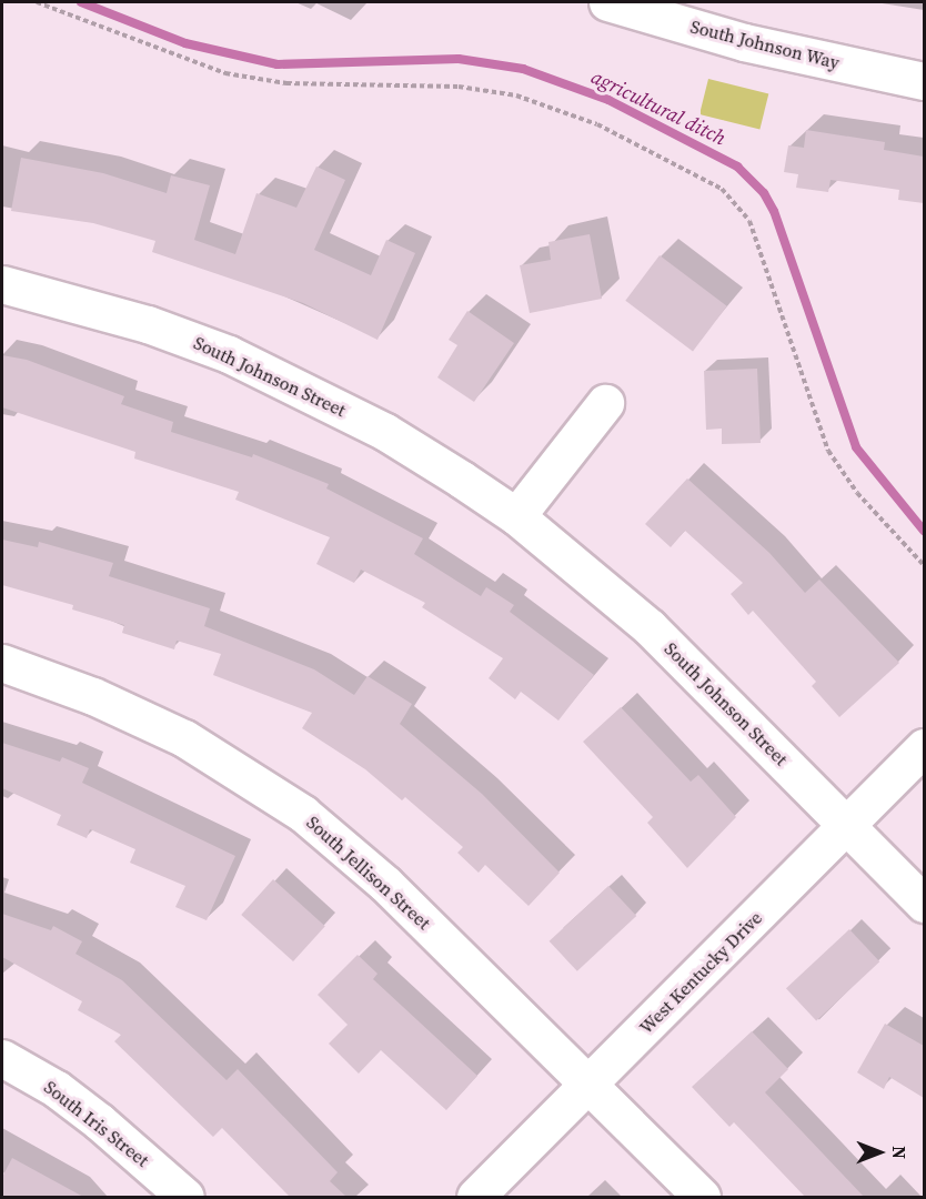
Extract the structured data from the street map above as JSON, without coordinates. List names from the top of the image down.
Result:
{
  "streets": {
    "street": [
      "South Johnson Way",
      "South Johnson Street",
      "South Jellison Street",
      "West Kentucky Drive",
      "South Iris Street"
    ]
  },
  "crossings": [
    ["South Johnson Street", "West Kentucky Drive"],
    ["South Jellison Street", "West Kentucky Drive"]
  ],
  "water": ["agricultural ditch"],
  "north": "right"
}
